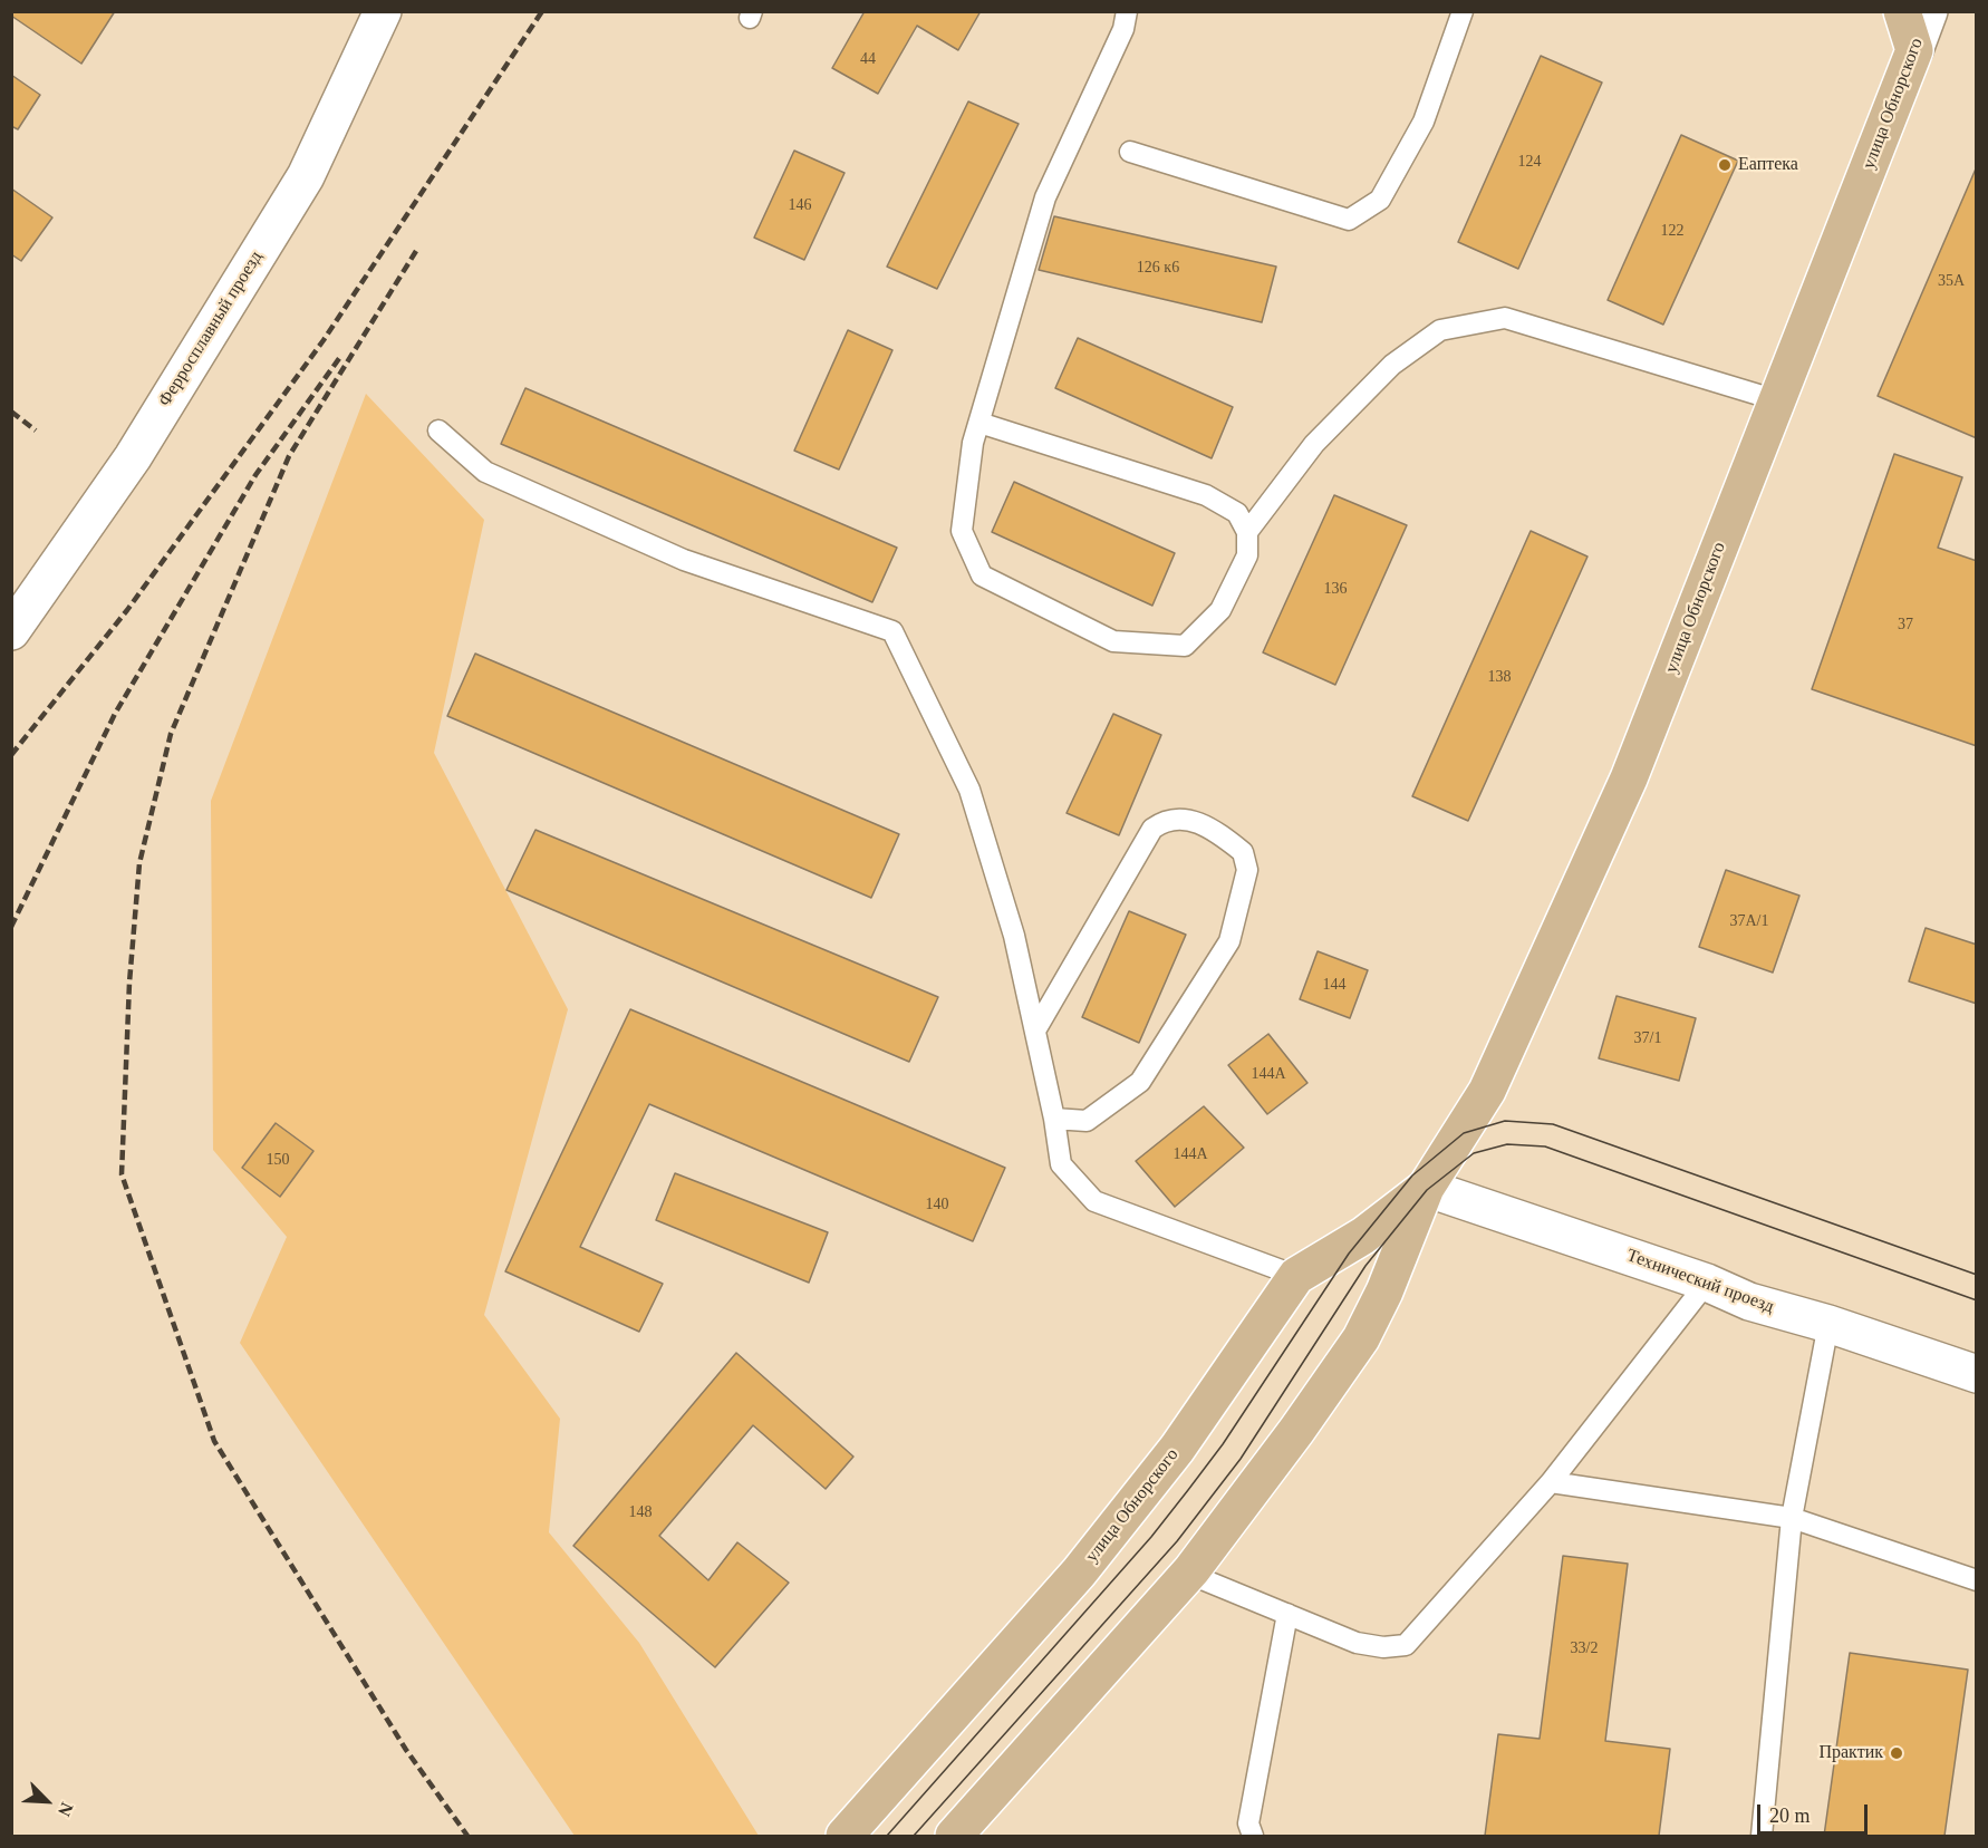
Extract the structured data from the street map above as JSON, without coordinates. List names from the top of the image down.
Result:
{
  "streets": {
    "main road": ["улица Обнорского"],
    "street": ["Ферросплавный проезд", "Технический проезд"]
  },
  "crossings": [
    ["улица Обнорского", "Технический проезд"]
  ],
  "places": ["Еаптека", "Практик"],
  "house_numbers": [
    "44",
    "124",
    "146",
    "122",
    "126 к6",
    "35А",
    "136",
    "37",
    "138",
    "37А/1",
    "144",
    "37/1",
    "144А",
    "144А",
    "150",
    "140",
    "148",
    "33/2"
  ],
  "scale_bar": "20 m",
  "north": "bottom right"
}
